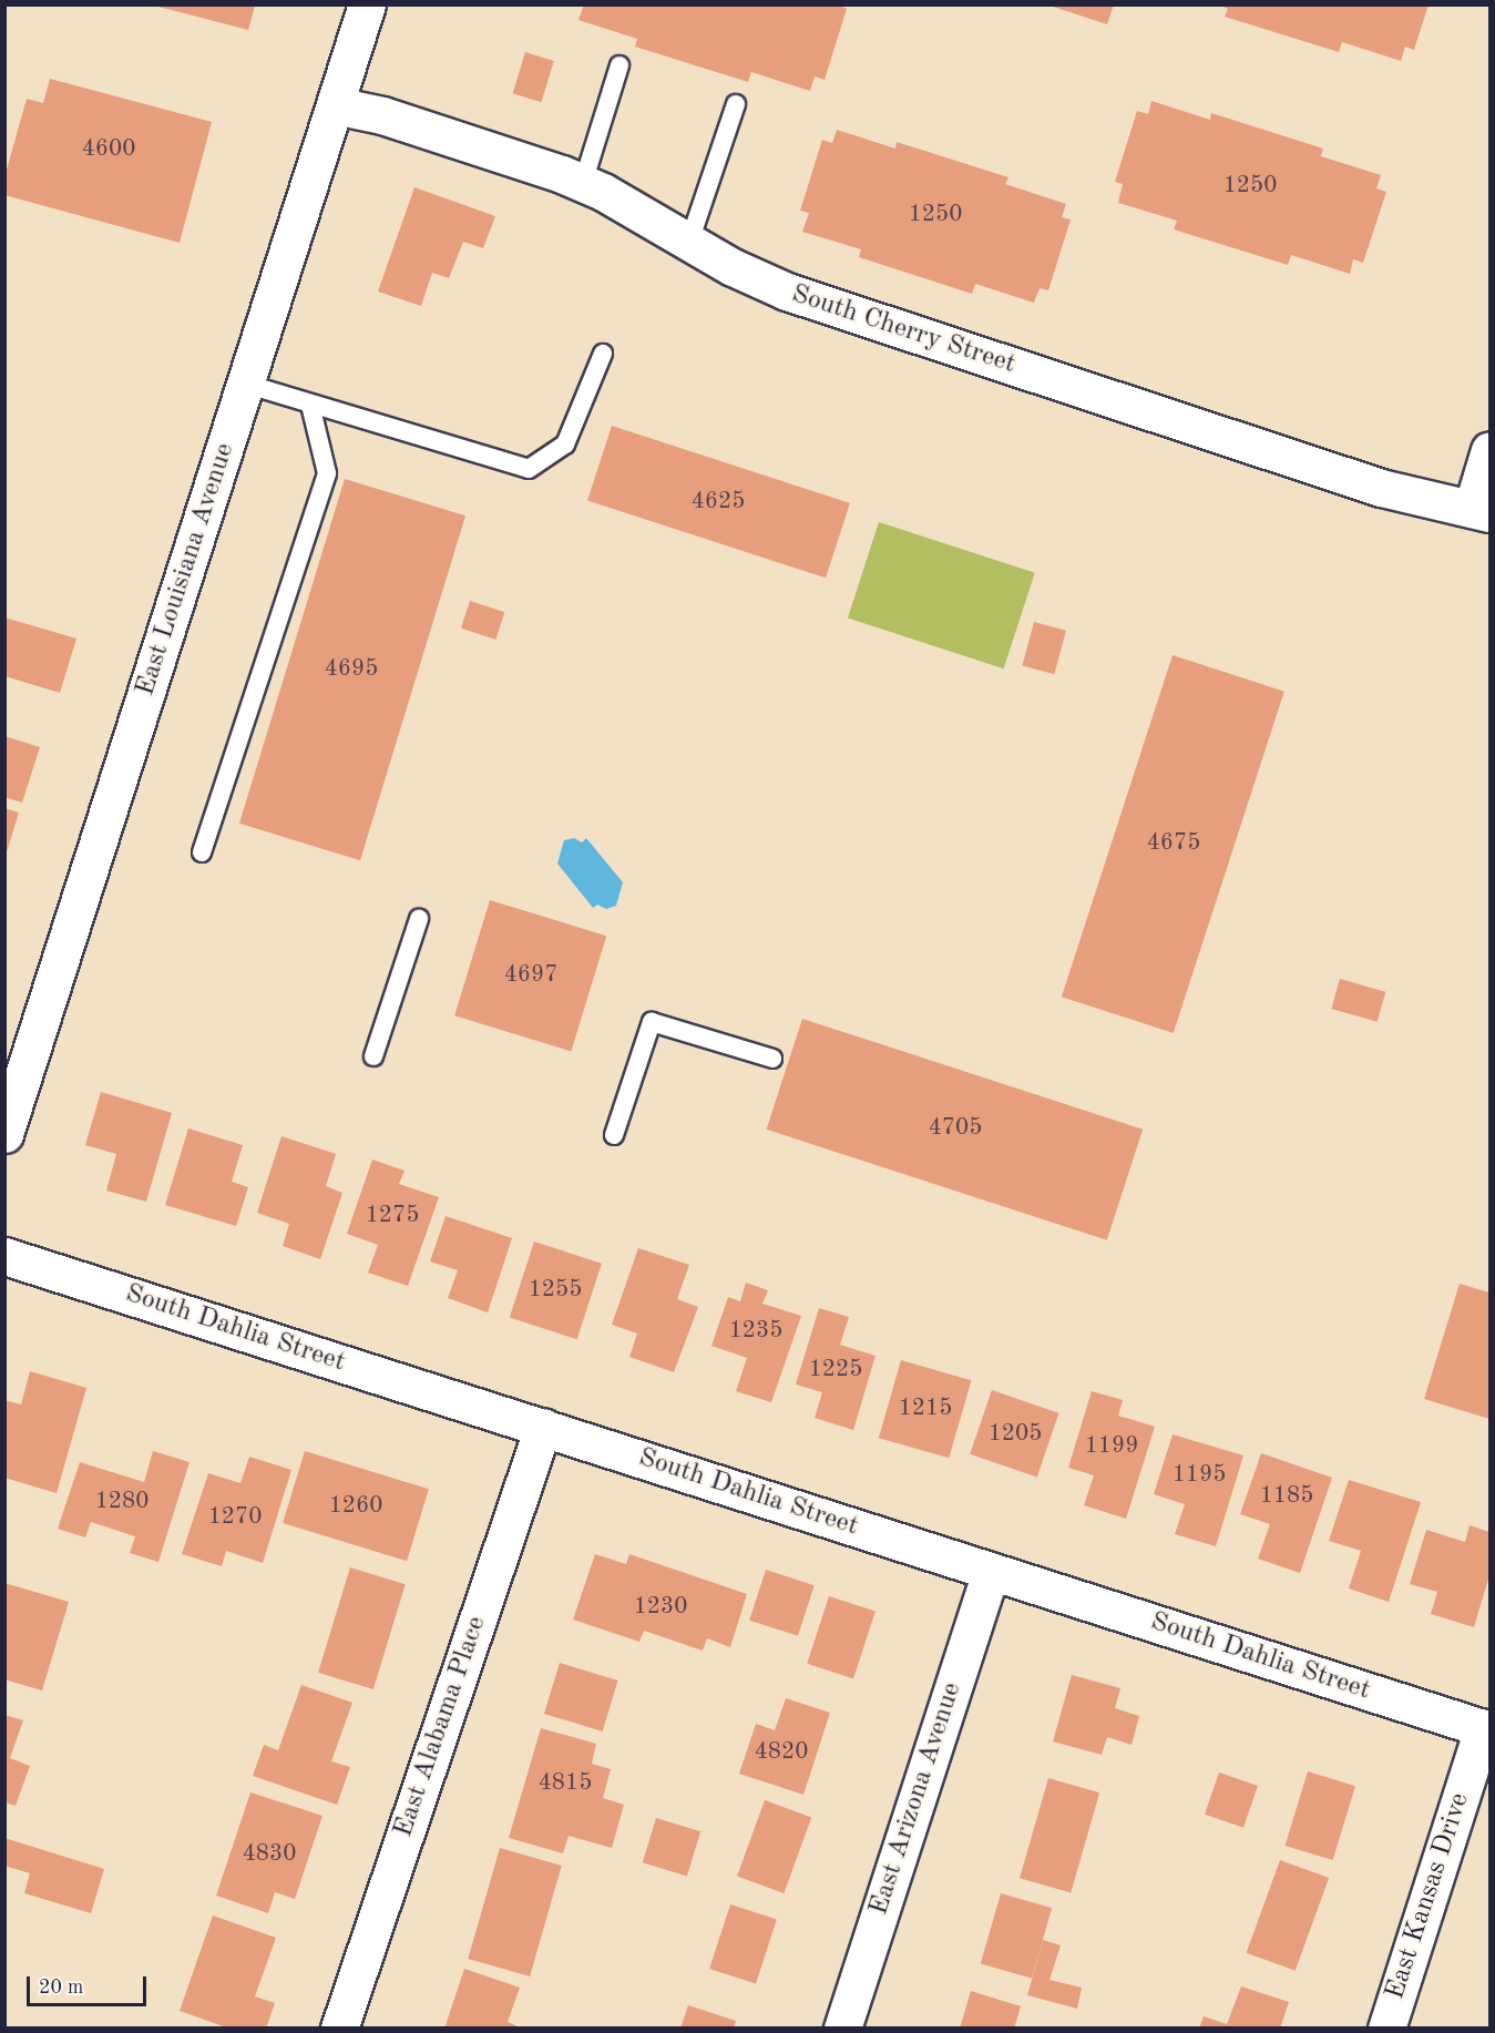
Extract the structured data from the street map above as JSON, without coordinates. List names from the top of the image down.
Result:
{
  "streets": {
    "street": [
      "South Cherry Street",
      "East Louisiana Avenue",
      "South Dahlia Street",
      "East Alabama Place",
      "East Arizona Avenue",
      "East Kansas Drive"
    ]
  },
  "crossings": [
    ["South Cherry Street", "East Louisiana Avenue"],
    ["South Dahlia Street", "East Alabama Place"],
    ["South Dahlia Street", "East Arizona Avenue"],
    ["South Dahlia Street", "East Kansas Drive"]
  ],
  "house_numbers": [
    "4600",
    "1250",
    "1250",
    "4625",
    "4695",
    "4675",
    "4697",
    "4705",
    "1275",
    "1255",
    "1235",
    "1225",
    "1215",
    "1205",
    "1199",
    "1195",
    "1185",
    "1280",
    "1260",
    "1270",
    "1230",
    "4820",
    "4815",
    "4830"
  ],
  "scale_bar": "20 m"
}
